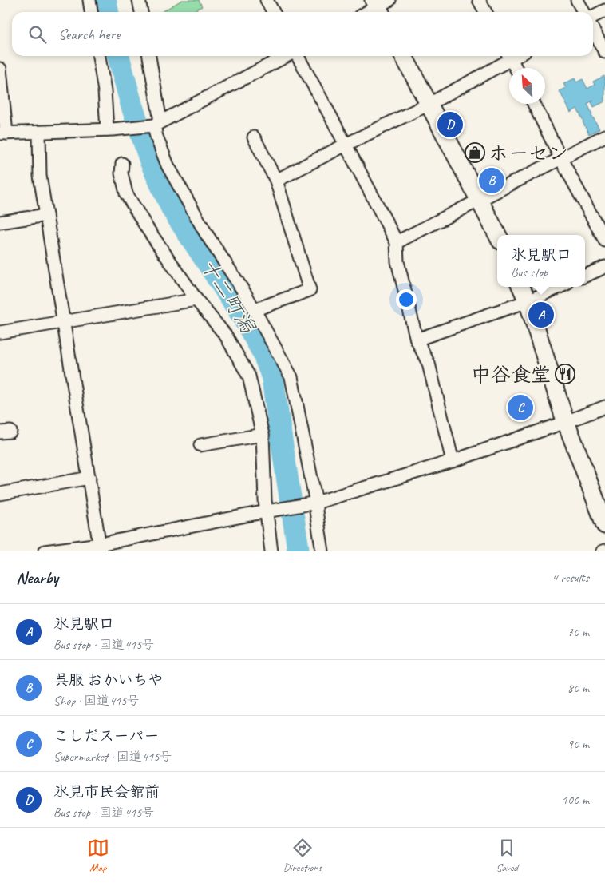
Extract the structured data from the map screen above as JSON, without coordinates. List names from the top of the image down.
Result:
{
  "water": ["十二町潟"],
  "places": {
    "shop": ["ホーセン"],
    "restaurant": ["中谷食堂"]
  },
  "north": "top left",
  "page": {
    "search": "Search here",
    "pins": [
      "D",
      "B",
      "A",
      "C"
    ],
    "popup": ["氷見駅口", "Bus stop"],
    "heading": ["Nearby", "4 results"],
    "list": [
      {
        "mark": "A",
        "name": "氷見駅口",
        "note": "Bus stop · 国道415号",
        "value": "70 m"
      },
      {
        "mark": "B",
        "name": "呉服 おかいちや",
        "note": "Shop · 国道415号",
        "value": "80 m"
      },
      {
        "mark": "C",
        "name": "こしだスーパー",
        "note": "Supermarket · 国道415号",
        "value": "90 m"
      },
      {
        "mark": "D",
        "name": "氷見市民会館前",
        "note": "Bus stop · 国道415号",
        "value": "100 m"
      }
    ],
    "nav": ["Map", "Directions", "Saved"]
  }
}
